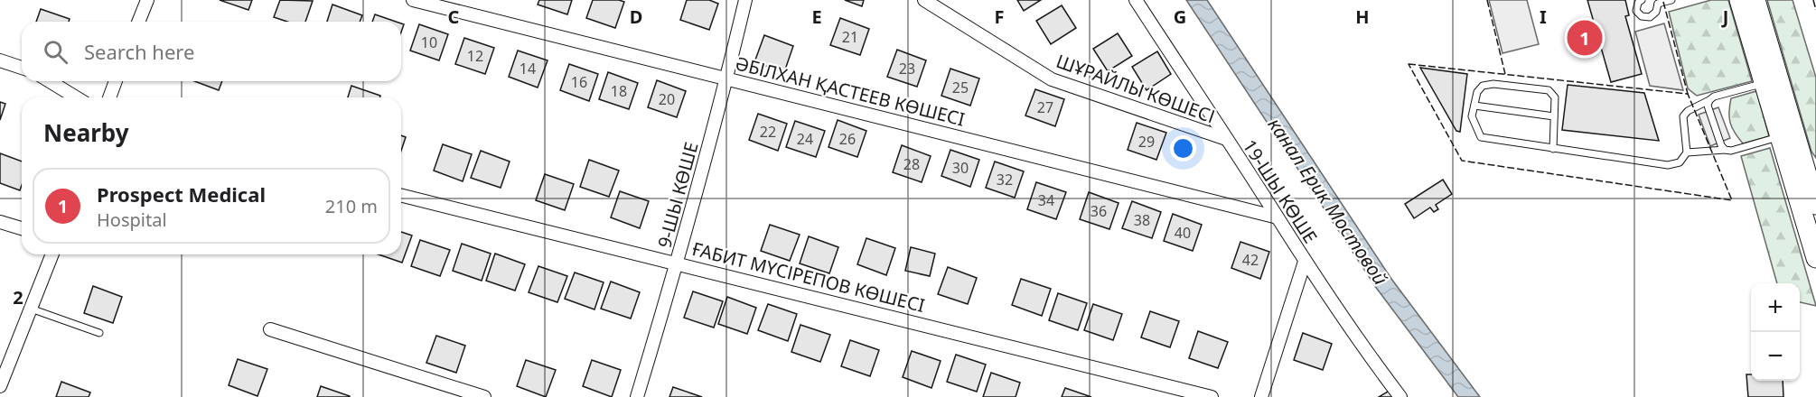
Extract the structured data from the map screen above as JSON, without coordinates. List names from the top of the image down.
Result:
{
  "streets": {
    "street": [
      "ШҰРАЙЛЫ КӨШЕСІ",
      "ӘБІЛХАН ҚАСТЕЕВ КӨШЕСI",
      "19-ШЫ КӨШЕ",
      "9-ШЫ КӨШЕ",
      "ҒАБИТ МҮСІРЕПОВ КӨШЕСI"
    ]
  },
  "crossings": [
    ["ШҰРАЙЛЫ КӨШЕСІ", "19-ШЫ КӨШЕ"],
    ["ӘБІЛХАН ҚАСТЕЕВ КӨШЕСI", "19-ШЫ КӨШЕ"],
    ["ӘБІЛХАН ҚАСТЕЕВ КӨШЕСI", "9-ШЫ КӨШЕ"],
    ["9-ШЫ КӨШЕ", "ҒАБИТ МҮСІРЕПОВ КӨШЕСI"]
  ],
  "water": ["канал Ерик Мостовой"],
  "house_numbers": [
    "21",
    "10",
    "12",
    "14",
    "23",
    "16",
    "25",
    "18",
    "20",
    "27",
    "22",
    "24",
    "26",
    "29",
    "28",
    "30",
    "32",
    "34",
    "36",
    "38",
    "40",
    "42"
  ],
  "page": {
    "pins": "1",
    "search": "Search here",
    "heading": "Nearby",
    "list": [
      {
        "mark": "1",
        "name": "Prospect Medical",
        "note": "Hospital",
        "value": "210 m"
      }
    ],
    "map_buttons": ["+", "−"]
  },
  "grid": {
    "columns": [
      "C",
      "D",
      "E",
      "F",
      "G",
      "H",
      "I",
      "J"
    ],
    "rows": ["2"]
  }
}
